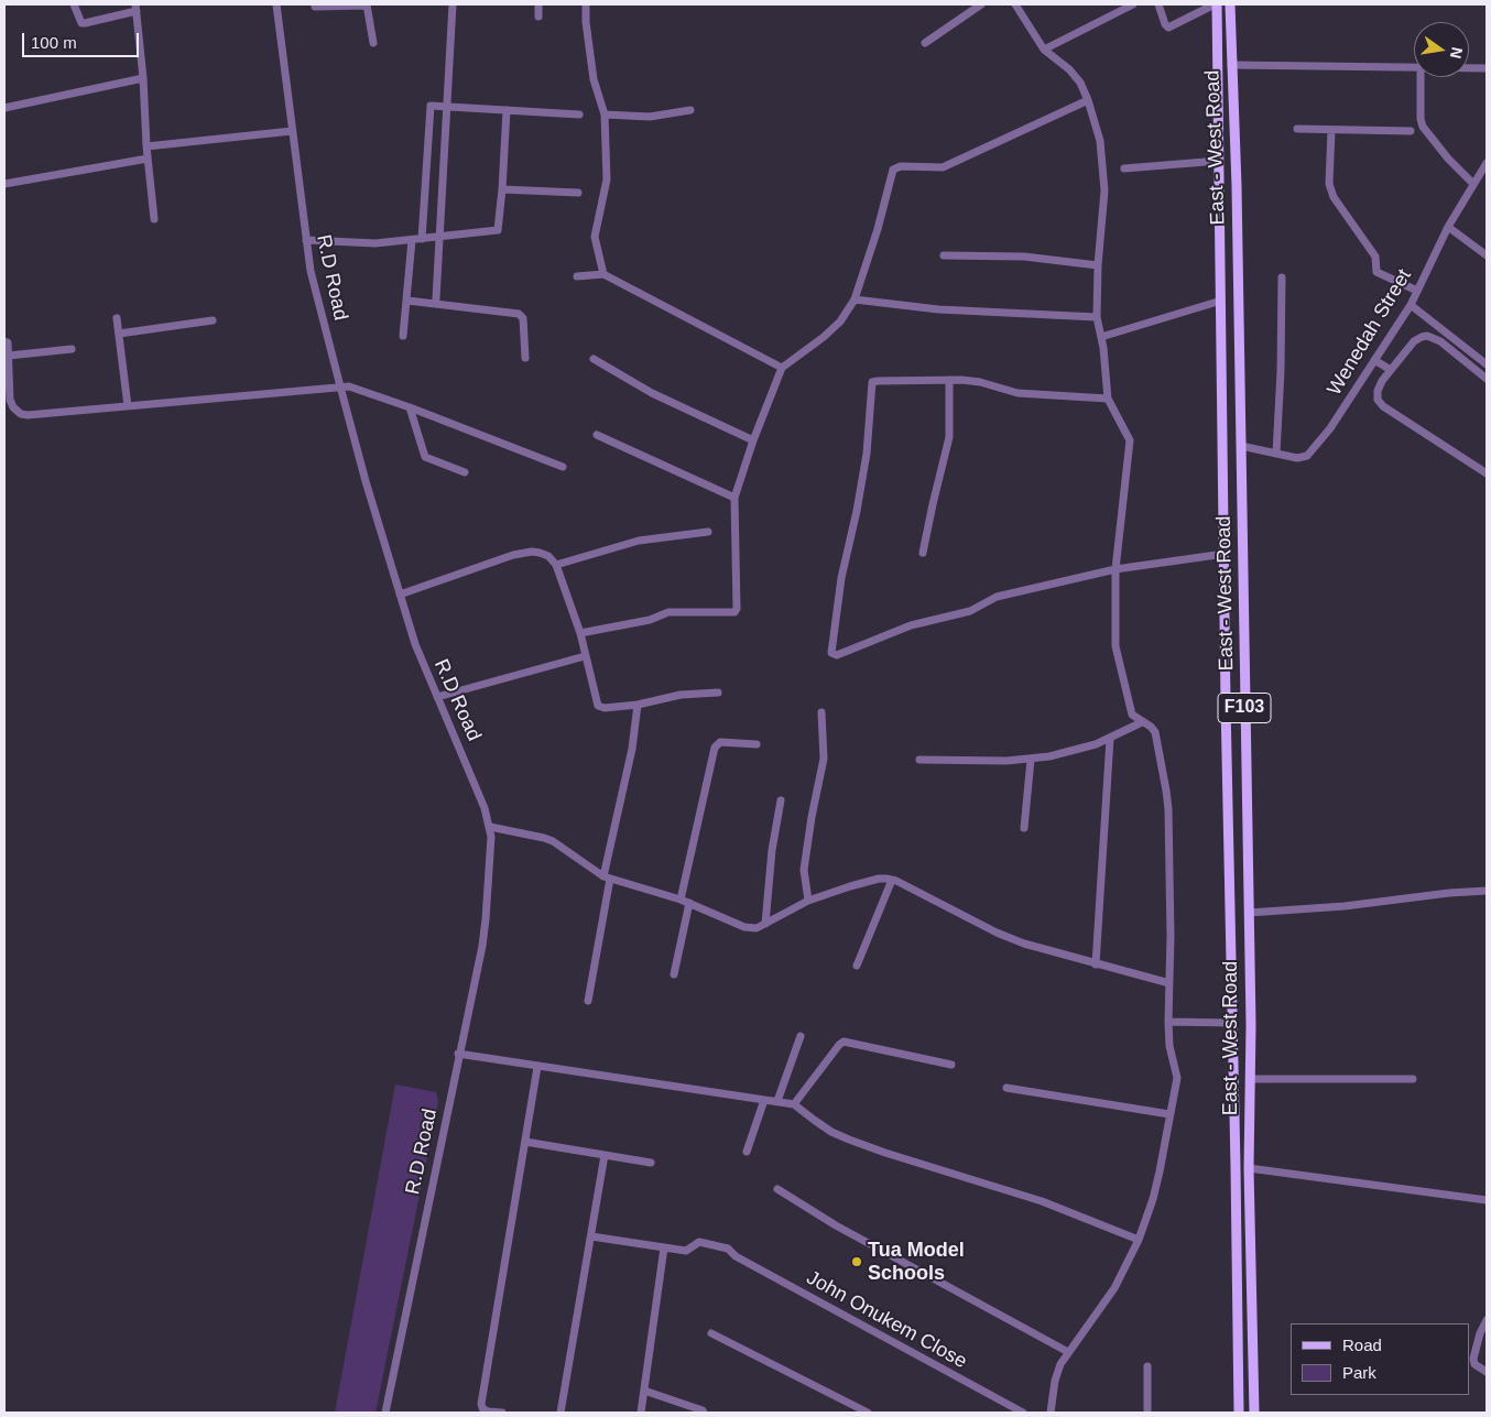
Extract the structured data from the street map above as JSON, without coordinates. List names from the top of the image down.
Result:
{
  "streets": {
    "main road": ["East - West Road", "F103"],
    "street": ["R.D Road", "Wenedah Street", "John Onukem Close"]
  },
  "crossings": [
    ["East - West Road", "Wenedah Street"]
  ],
  "places": ["Tua Model Schools"],
  "legend": ["Road", "Park"],
  "scale_bar": "100 m",
  "north": "right"
}
